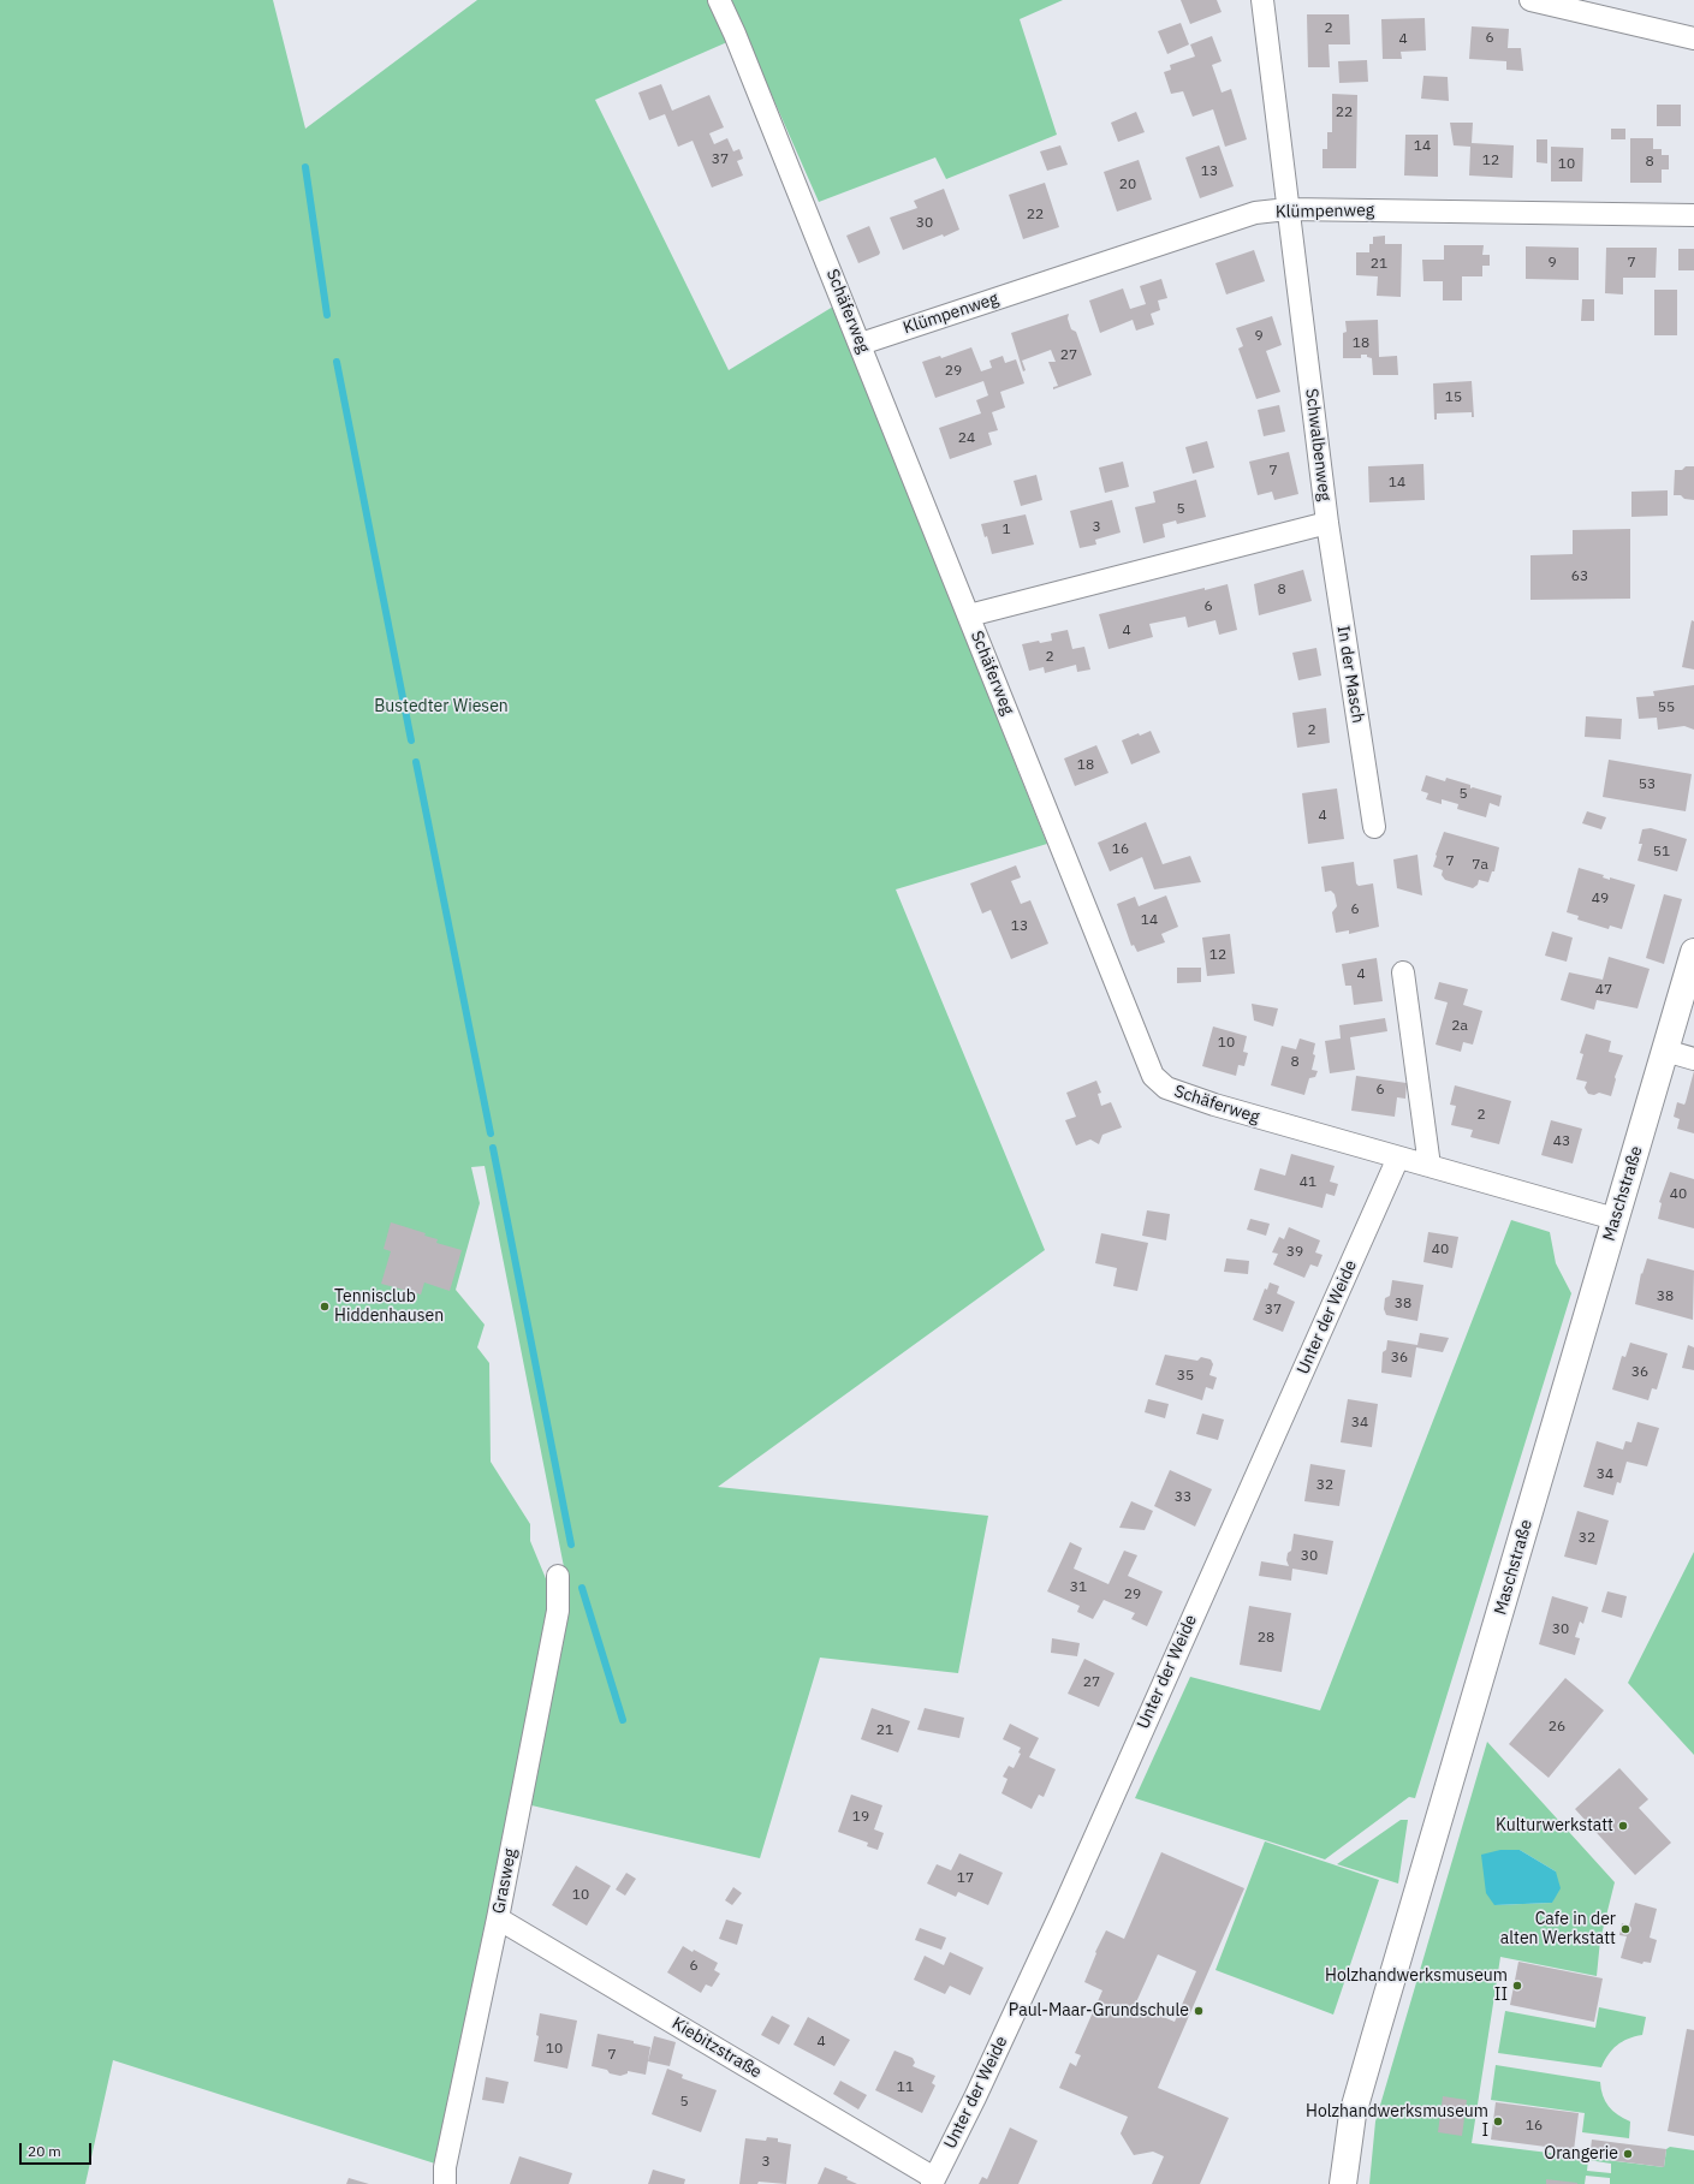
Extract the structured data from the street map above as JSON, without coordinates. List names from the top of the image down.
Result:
{
  "streets": {
    "street": [
      "Klümpenweg",
      "Schäferweg",
      "Schwalbenweg",
      "In der Masch",
      "Maschstraße",
      "Unter der Weide",
      "Grasweg",
      "Kiebitzstraße"
    ]
  },
  "crossings": [
    ["Klümpenweg", "Schäferweg"],
    ["Klümpenweg", "Schwalbenweg"],
    ["Schäferweg", "Schwalbenweg"],
    ["Schäferweg", "Maschstraße"],
    ["Schäferweg", "Unter der Weide"],
    ["Schwalbenweg", "In der Masch"],
    ["Unter der Weide", "Kiebitzstraße"],
    ["Grasweg", "Kiebitzstraße"]
  ],
  "parks": ["Bustedter Wiesen"],
  "places": [
    "Tennisclub Hiddenhausen",
    "Kulturwerkstatt",
    "Cafe in der alten Werkstatt",
    "Holzhandwerksmuseum II",
    "Paul-Maar-Grundschule",
    "Holzhandwerksmuseum I",
    "Orangerie"
  ],
  "house_numbers": [
    "2",
    "6",
    "4",
    "22",
    "14",
    "37",
    "12",
    "8",
    "10",
    "13",
    "20",
    "22",
    "30",
    "9",
    "7",
    "21",
    "9",
    "18",
    "27",
    "29",
    "15",
    "24",
    "7",
    "14",
    "5",
    "3",
    "1",
    "63",
    "8",
    "6",
    "4",
    "2",
    "55",
    "2",
    "18",
    "53",
    "5",
    "4",
    "16",
    "51",
    "7",
    "7a",
    "49",
    "6",
    "14",
    "13",
    "12",
    "4",
    "47",
    "2a",
    "10",
    "8",
    "6",
    "2",
    "43",
    "41",
    "40",
    "40",
    "39",
    "38",
    "38",
    "37",
    "36",
    "36",
    "35",
    "34",
    "34",
    "32",
    "33",
    "32",
    "30",
    "31",
    "29",
    "30",
    "28",
    "27",
    "26",
    "21",
    "19",
    "17",
    "10",
    "6",
    "4",
    "10",
    "7",
    "11",
    "5",
    "16",
    "3"
  ],
  "scale_bar": "20 m"
}
